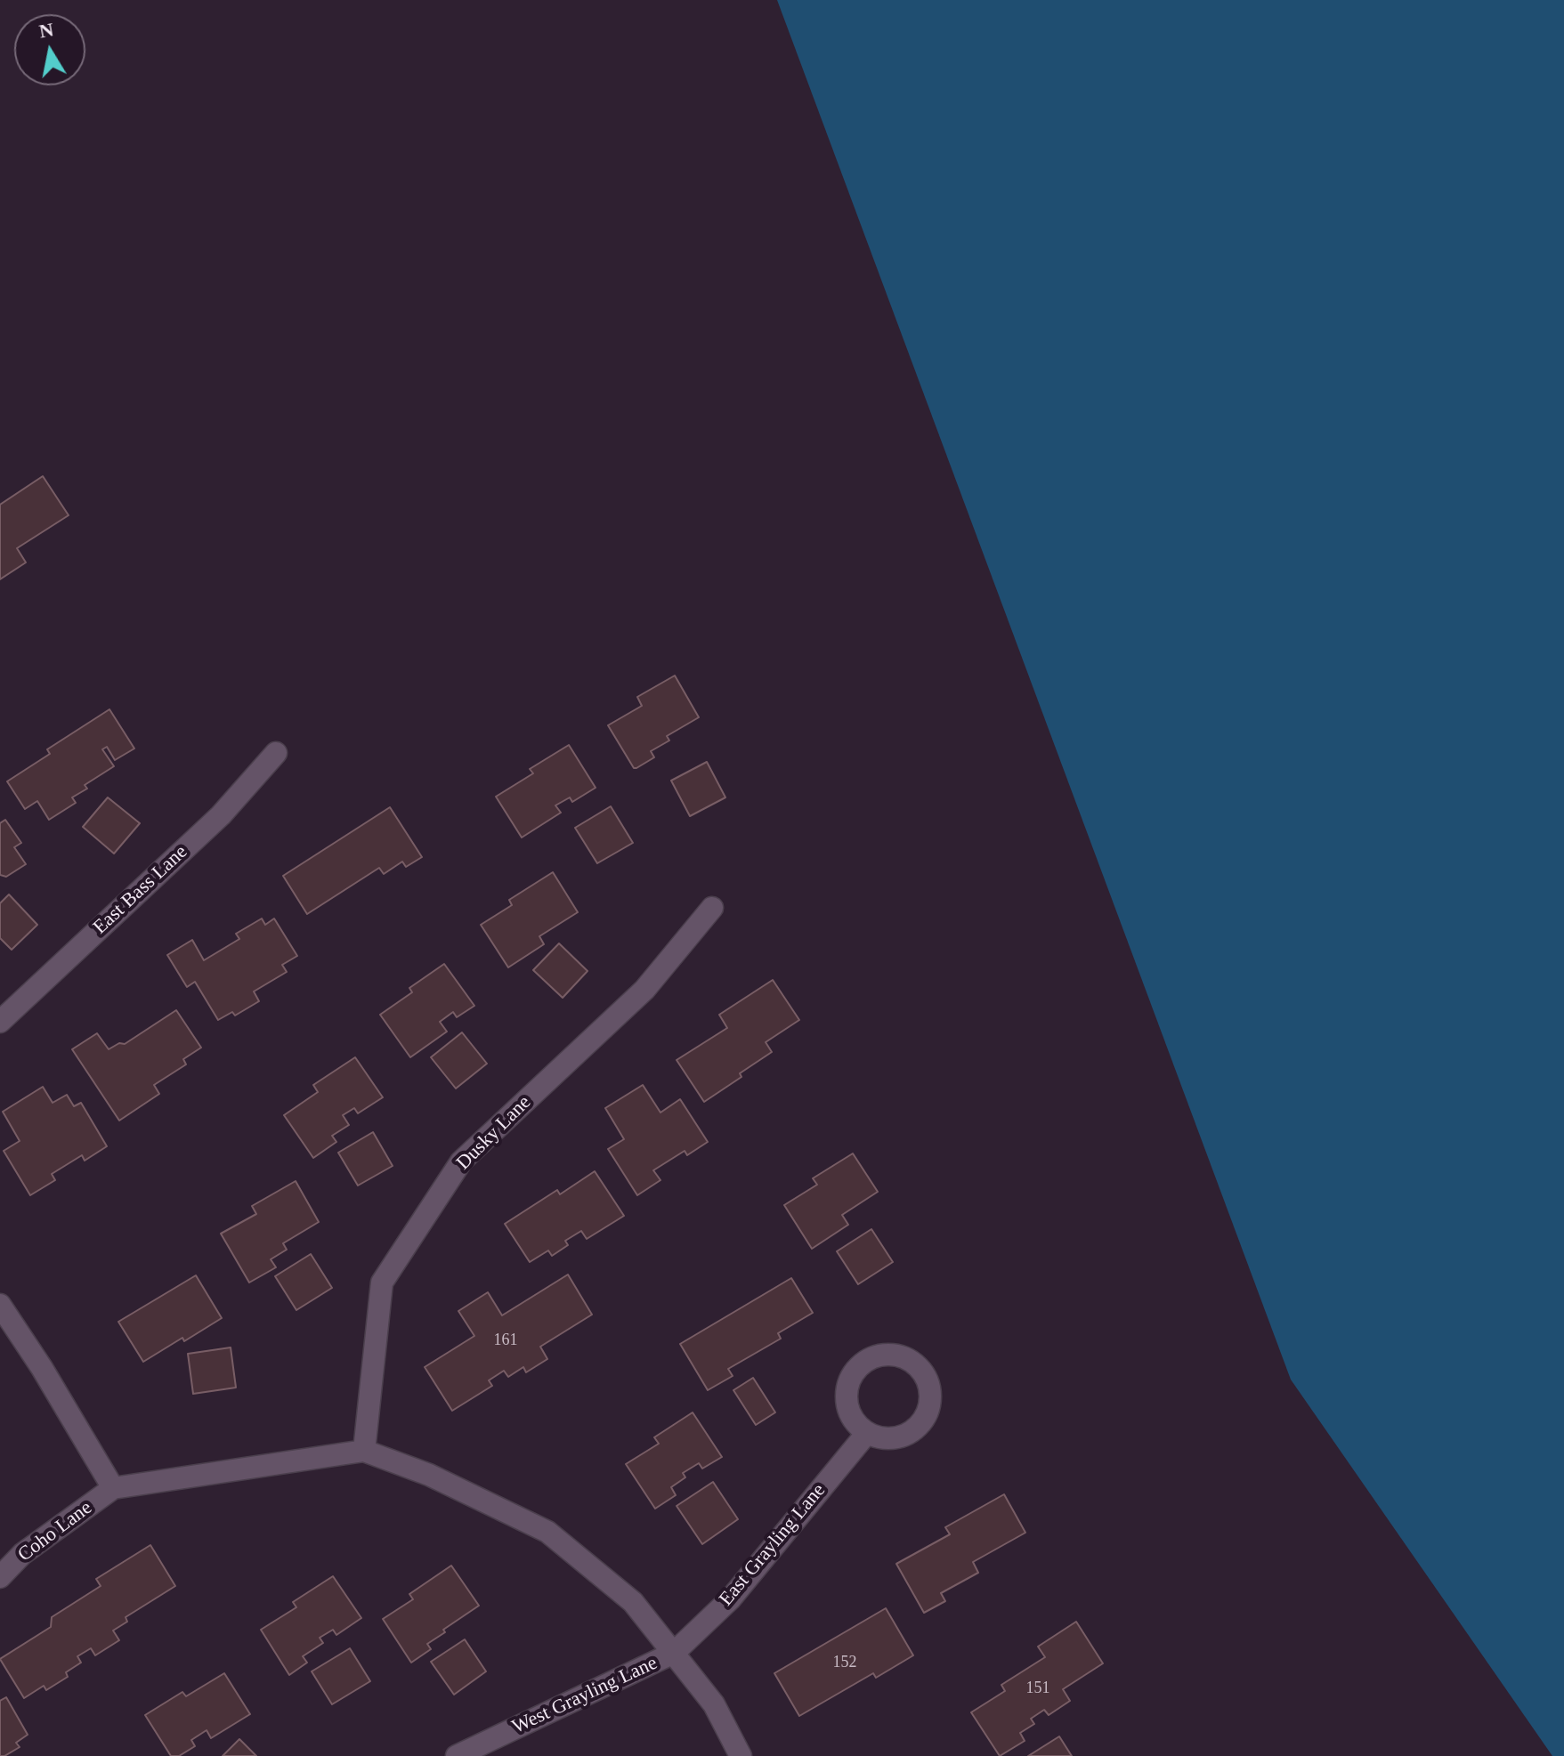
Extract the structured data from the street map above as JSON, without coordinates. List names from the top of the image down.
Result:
{
  "streets": {
    "street": [
      "East Bass Lane",
      "Dusky Lane",
      "Coho Lane",
      "East Grayling Lane",
      "West Grayling Lane"
    ]
  },
  "crossings": [
    ["East Grayling Lane", "West Grayling Lane"]
  ],
  "house_numbers": ["161", "152", "151"],
  "north": "top"
}
